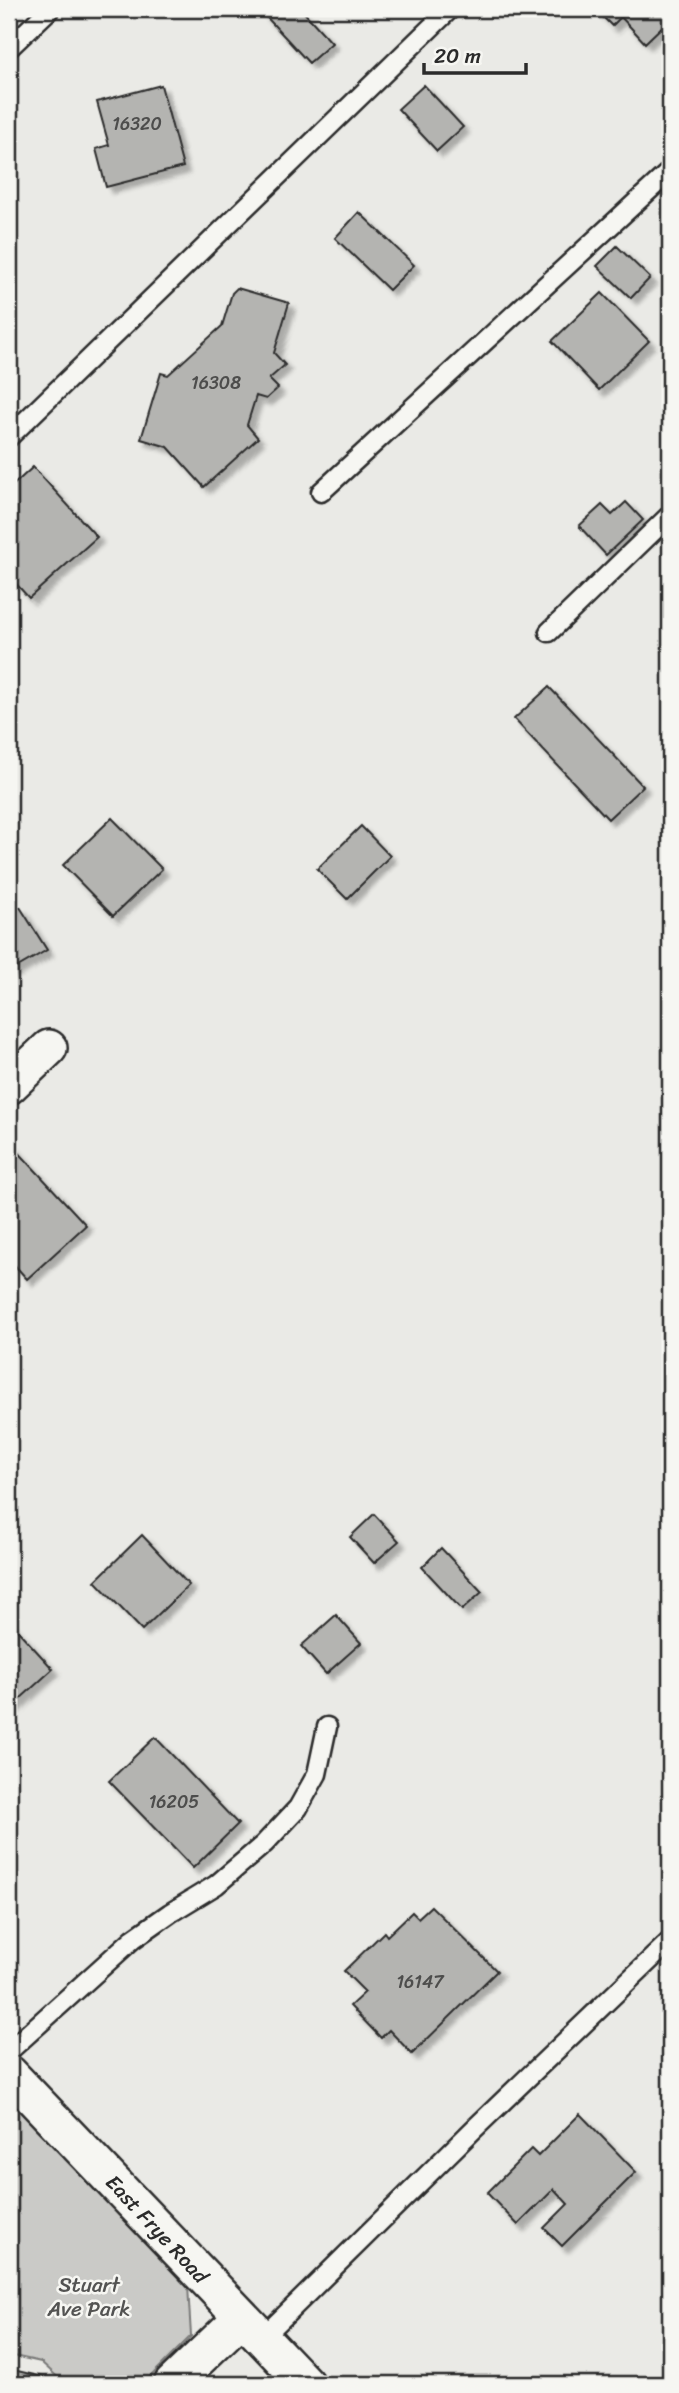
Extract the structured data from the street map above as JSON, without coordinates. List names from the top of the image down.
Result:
{
  "streets": {
    "street": ["East Frye Road"]
  },
  "parks": ["Stuart Ave Park"],
  "house_numbers": [
    "16320",
    "16308",
    "16205",
    "16147"
  ],
  "scale_bar": "20 m"
}
